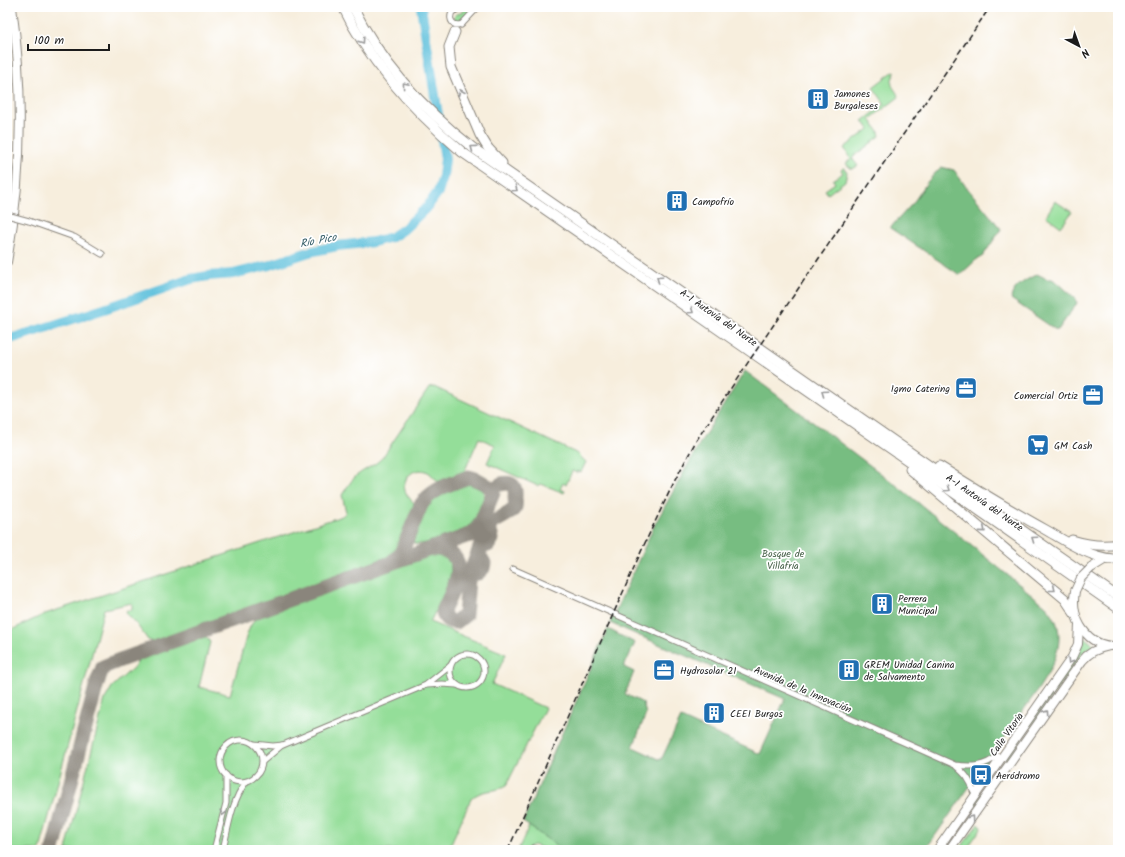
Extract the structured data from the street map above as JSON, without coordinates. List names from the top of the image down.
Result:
{
  "streets": {
    "highway": ["A-1 Autovía del Norte", "Calle Vitoria"],
    "street": ["Avenida de la Innovación"]
  },
  "water": ["Río Pico"],
  "parks": ["Bosque de Villafría"],
  "places": {
    "building": [
      "Jamones Burgaleses",
      "Campofrío",
      "Perrera Municipal",
      "GREM Unidad Canina de Salvamento",
      "CEEI Burgos"
    ],
    "office": ["Igmo Catering", "Comercial Ortiz", "Hydrosolar 21"],
    "supermarket": ["GM Cash"],
    "bus stop": ["Aeródromo"]
  },
  "scale_bar": "100 m",
  "north": "bottom right"
}
